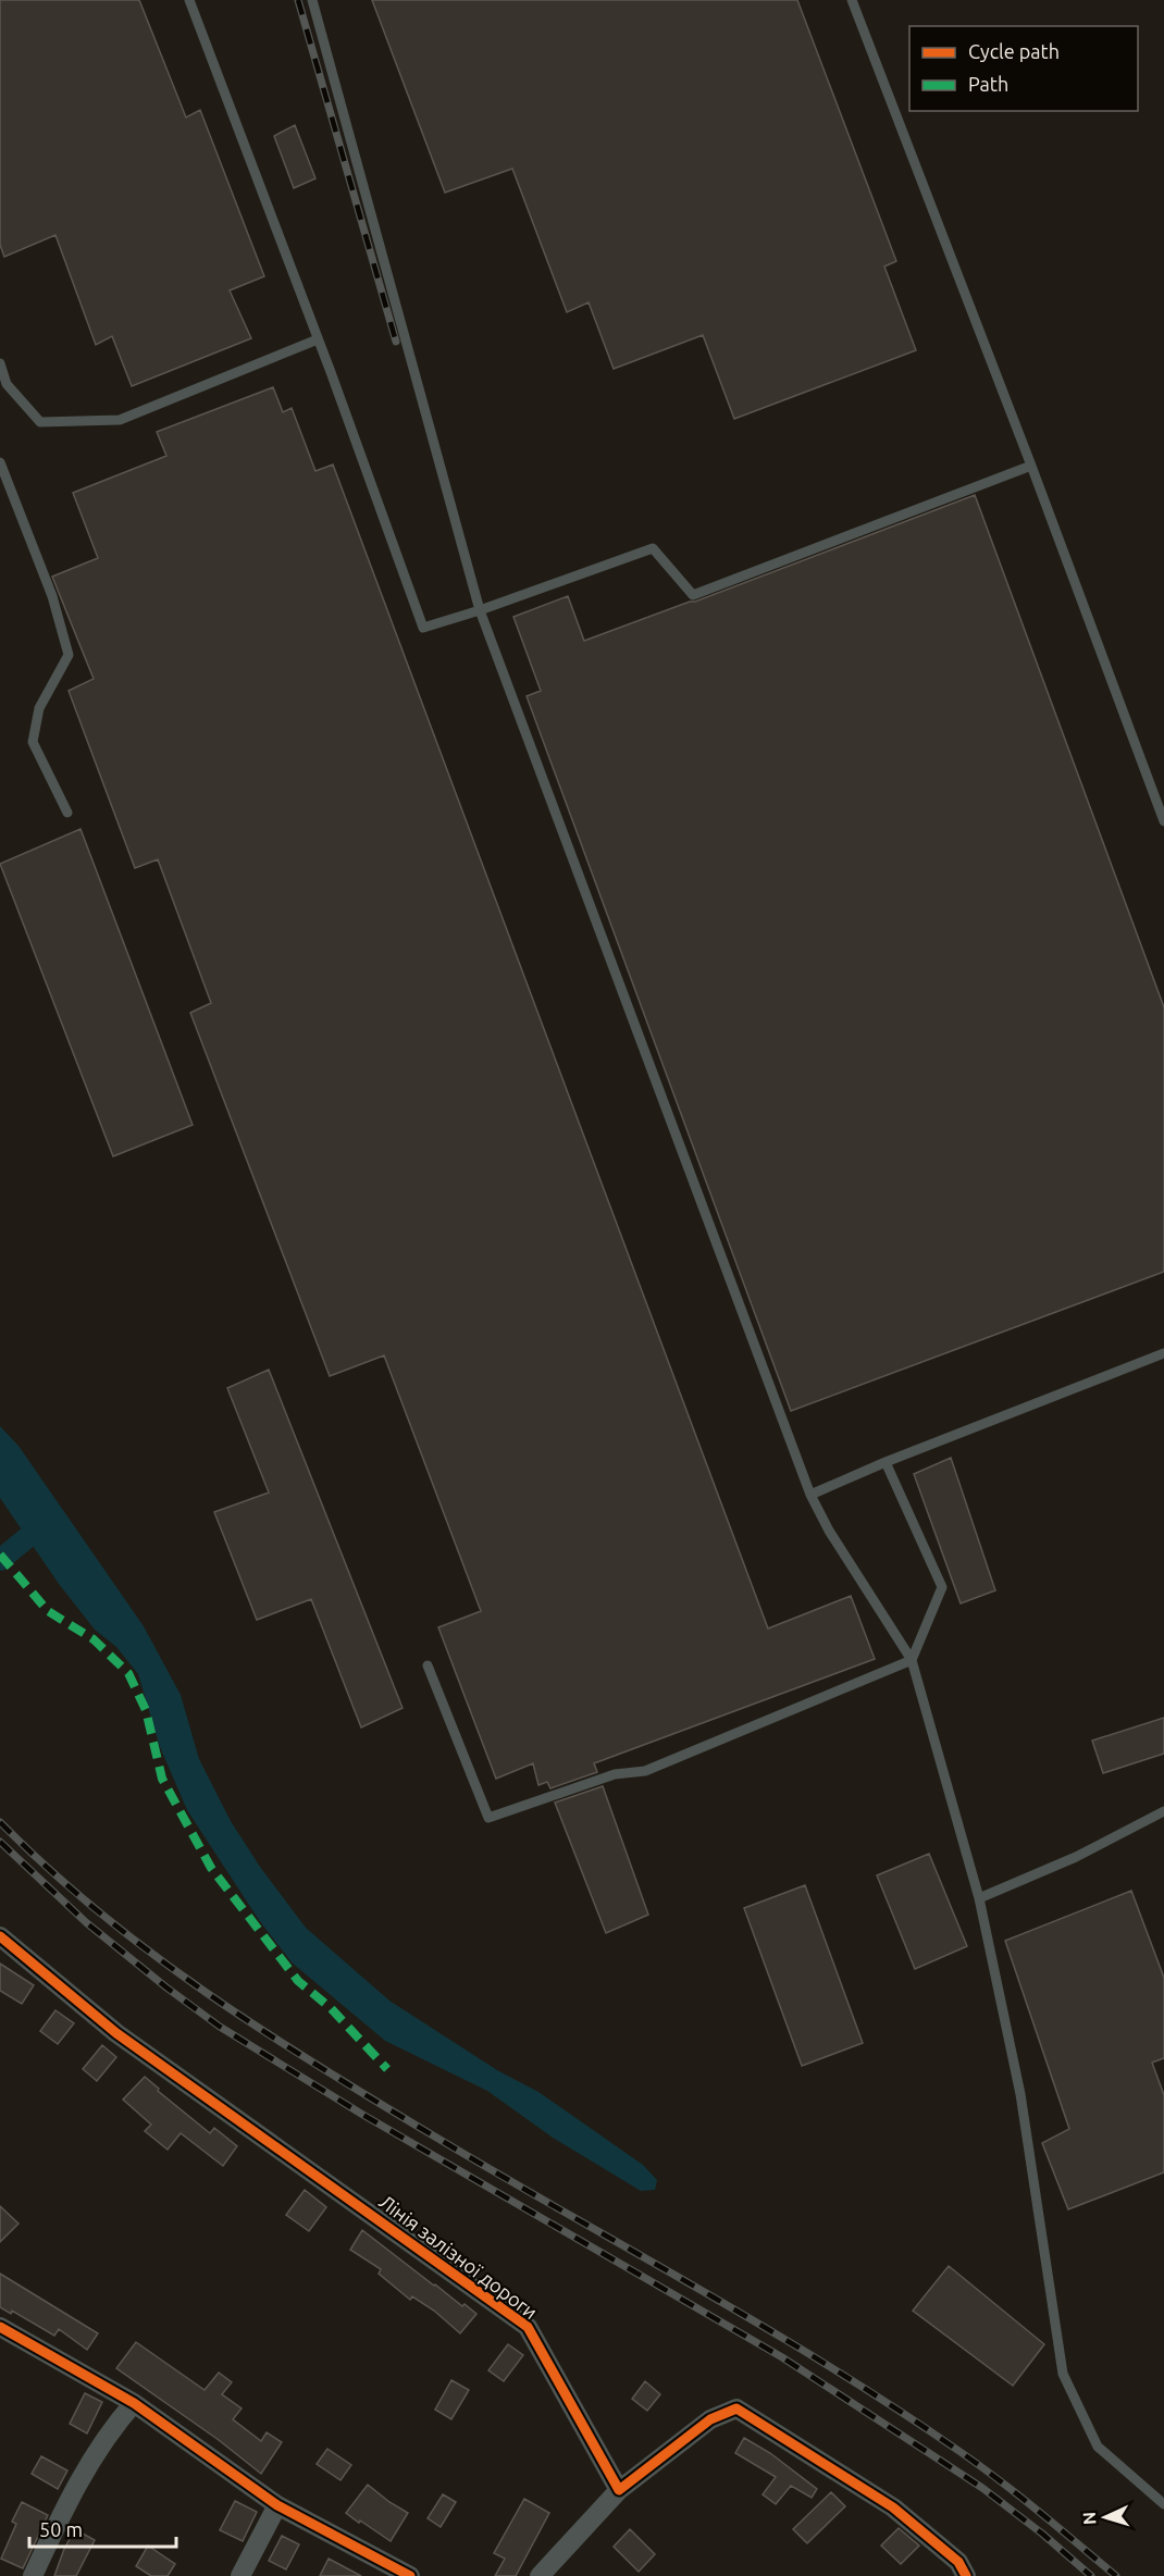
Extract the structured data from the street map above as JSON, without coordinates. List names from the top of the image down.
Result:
{
  "streets": {
    "street": ["Лінія залізної дороги"]
  },
  "legend": ["Cycle path", "Path"],
  "scale_bar": "50 m",
  "north": "left"
}
